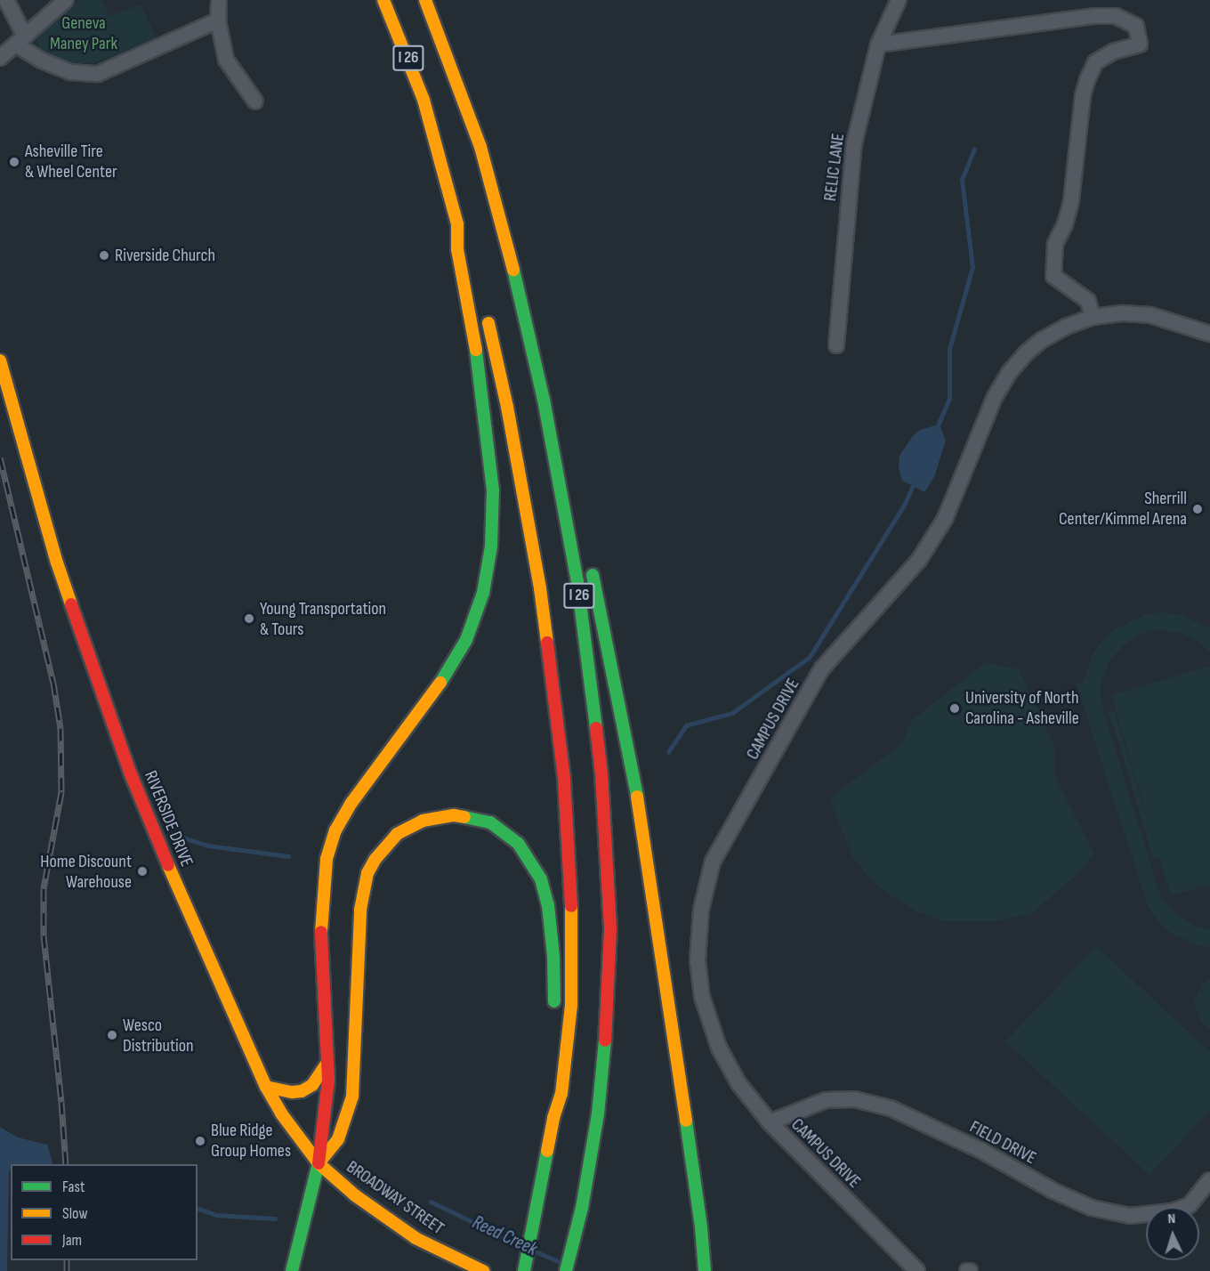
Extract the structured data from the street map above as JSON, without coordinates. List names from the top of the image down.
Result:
{
  "streets": {
    "main road": ["I 26", "RIVERSIDE DRIVE", "BROADWAY STREET"],
    "street": ["RELIC LANE", "CAMPUS DRIVE", "FIELD DRIVE"]
  },
  "crossings": [
    ["CAMPUS DRIVE", "FIELD DRIVE"],
    ["RIVERSIDE DRIVE", "BROADWAY STREET"]
  ],
  "water": ["Reed Creek"],
  "parks": ["Geneva Maney Park"],
  "places": [
    "Asheville Tire & Wheel Center",
    "Riverside Church",
    "Sherrill Center/Kimmel Arena",
    "Young Transportation & Tours",
    "University of North Carolina - Asheville",
    "Home Discount Warehouse",
    "Wesco Distribution",
    "Blue Ridge Group Homes"
  ],
  "legend": ["Fast", "Slow", "Jam"],
  "north": "top"
}
